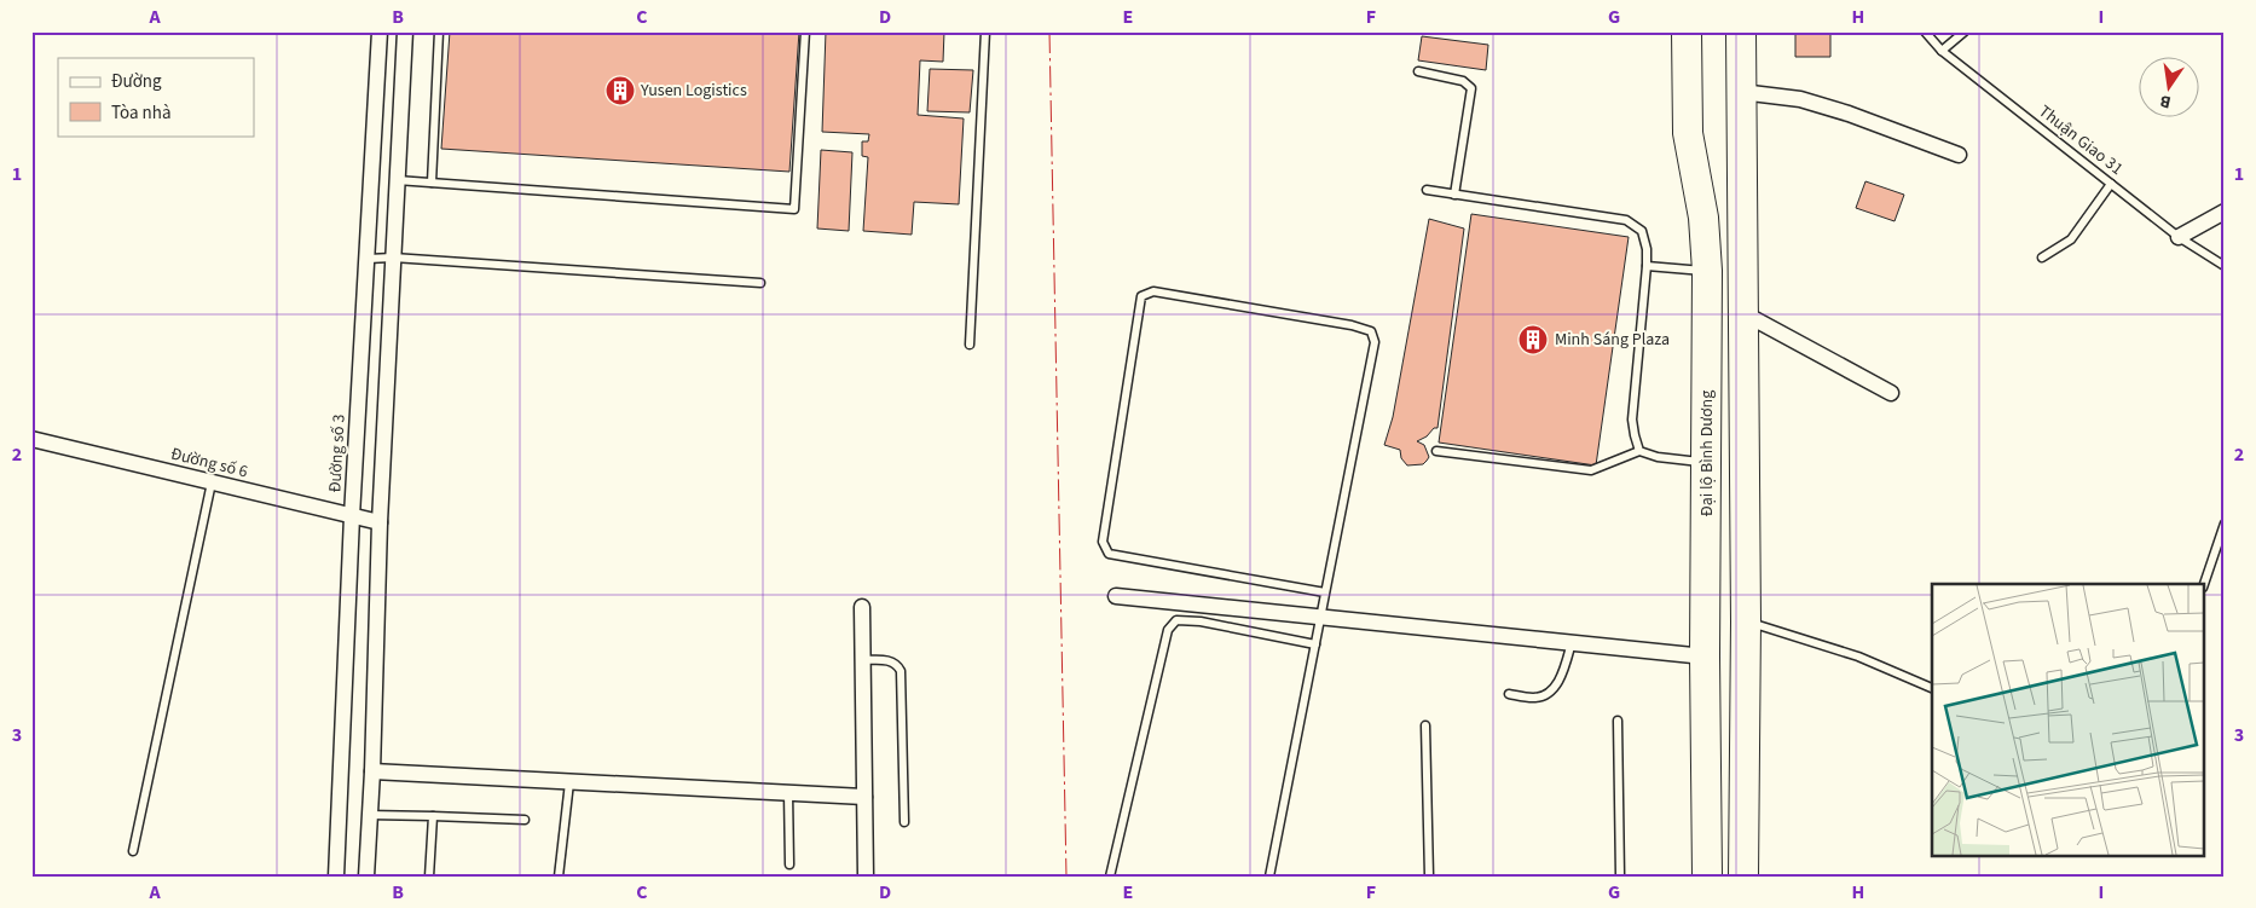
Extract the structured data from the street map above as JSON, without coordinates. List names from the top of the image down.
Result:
{
  "streets": {
    "highway": ["Đại lộ Bình Dương"],
    "street": ["Đường số 3", "Đường số 6"],
    "lane": ["Thuận Giao 31"]
  },
  "crossings": [
    ["Đường số 3", "Đường số 6"]
  ],
  "places": {
    "building": ["Yusen Logistics", "Minh Sáng Plaza"]
  },
  "legend": ["Đường", "Tòa nhà"],
  "north": "bottom",
  "grid": {
    "columns": [
      "A",
      "B",
      "C",
      "D",
      "E",
      "F",
      "G",
      "H",
      "I"
    ],
    "rows": ["1", "2", "3"]
  }
}
